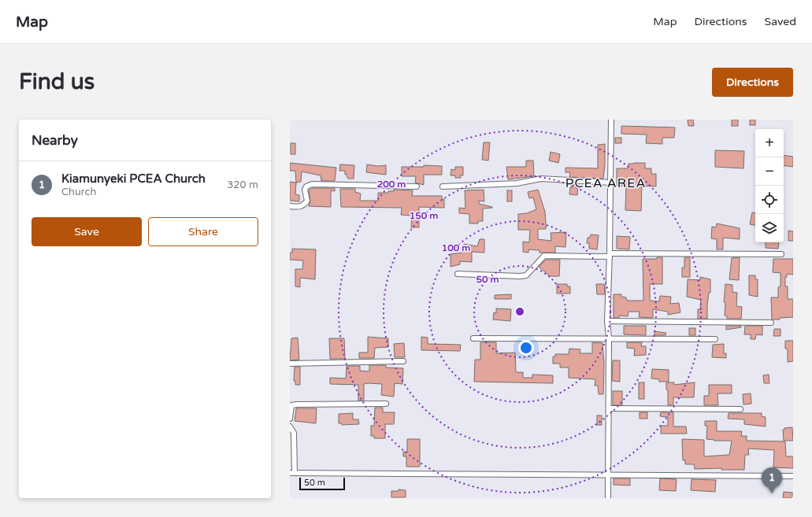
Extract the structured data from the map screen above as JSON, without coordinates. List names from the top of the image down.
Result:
{
  "districts": ["PCEA AREA"],
  "scale_bar": "50 m",
  "page": {
    "header": "Map",
    "nav": ["Map", "Directions", "Saved"],
    "buttons": [
      "Directions",
      ["Save", "Share"]
    ],
    "title": "Find us",
    "heading": "Nearby",
    "map_buttons": ["+", "−"],
    "list": [
      {
        "mark": "1",
        "name": "Kiamunyeki PCEA Church",
        "note": "Church",
        "value": "320 m"
      }
    ],
    "pins": "1",
    "scale": "50 m"
  },
  "rings": [
    "200 m",
    "150 m",
    "100 m",
    "50 m"
  ]
}
